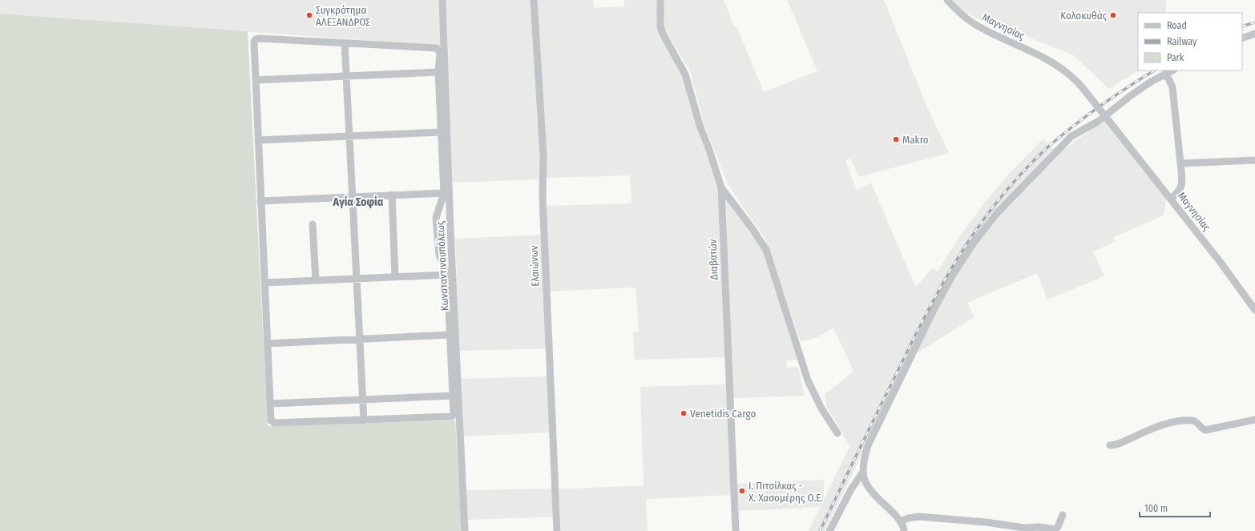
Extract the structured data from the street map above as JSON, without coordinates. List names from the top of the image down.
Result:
{
  "streets": {
    "street": [
      "Μαγνησίας",
      "Διαβατών",
      "Κωνσταντινουπόλεως",
      "Ελαιώνων"
    ]
  },
  "districts": ["Αγία Σοφία"],
  "places": [
    "Συγκρότημα ΑΛΕΞΑΝΔΡΟΣ",
    "Κολοκυθάς",
    "Makro",
    "Venetidis Cargo",
    "Ι. Πιτσίλκας - Χ. Χασομέρης Ο.Ε."
  ],
  "legend": ["Road", "Railway", "Park"],
  "scale_bar": "100 m"
}
